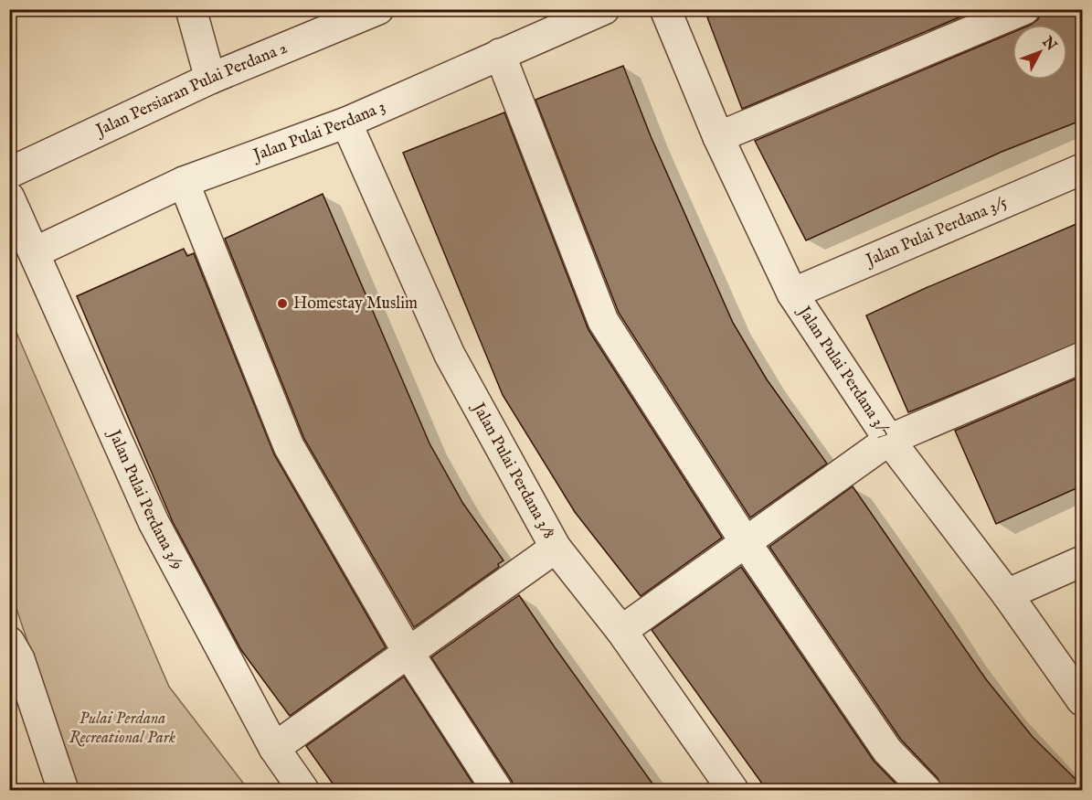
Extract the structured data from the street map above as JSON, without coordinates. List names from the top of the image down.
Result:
{
  "streets": {
    "street": [
      "Jalan Persiaran Pulai Perdana 2",
      "Jalan Pulai Perdana 3",
      "Jalan Pulai Perdana 3/5",
      "Jalan Pulai Perdana 3/7",
      "Jalan Pulai Perdana 3/8",
      "Jalan Pulai Perdana 3/9"
    ]
  },
  "crossings": [
    ["Jalan Pulai Perdana 3", "Jalan Pulai Perdana 3/8"],
    ["Jalan Pulai Perdana 3", "Jalan Pulai Perdana 3/9"],
    ["Jalan Pulai Perdana 3/5", "Jalan Pulai Perdana 3/7"]
  ],
  "parks": ["Pulai Perdana Recreational Park"],
  "places": ["Homestay Muslim"],
  "north": "top right"
}
